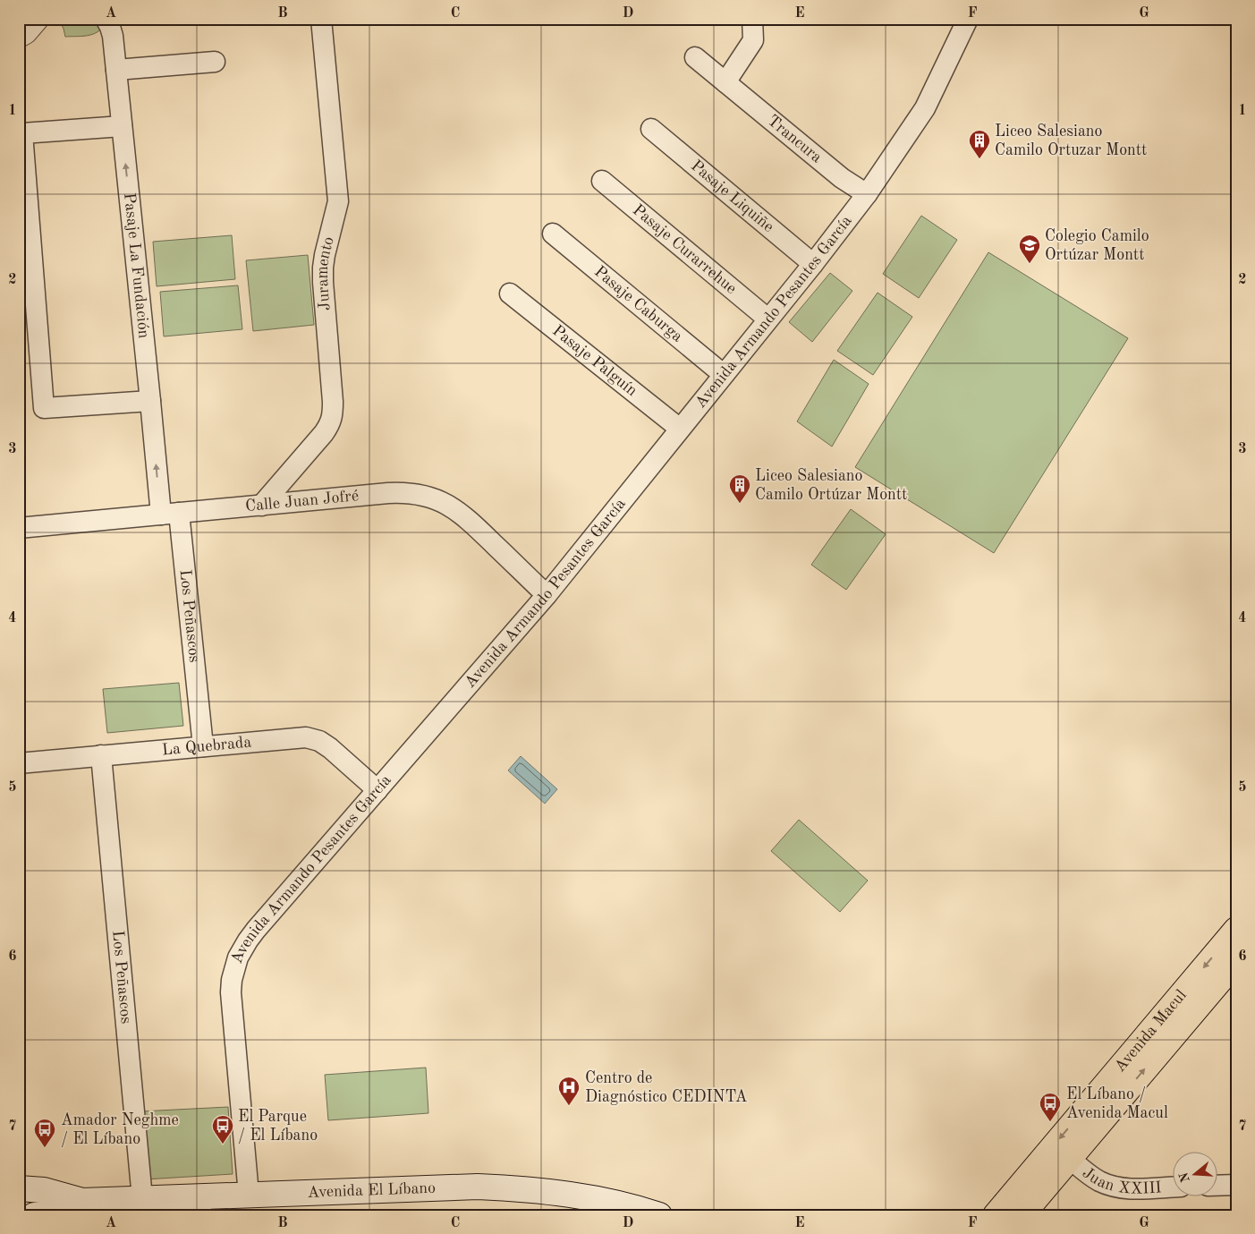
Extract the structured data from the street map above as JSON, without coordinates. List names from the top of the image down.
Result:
{
  "streets": {
    "main road": ["Avenida Macul", "Avenida El Líbano"],
    "street": [
      "Trancura",
      "Pasaje Liquiñe",
      "Pasaje Curarrehue",
      "Pasaje La Fundación",
      "Juramento",
      "Pasaje Caburga",
      "Avenida Armando Pesantes García",
      "Pasaje Palguín",
      "Calle Juan Jofré",
      "Los Peñascos",
      "La Quebrada",
      "Juan XXIII"
    ]
  },
  "crossings": [
    ["Trancura", "Avenida Armando Pesantes García"],
    ["Pasaje Liquiñe", "Avenida Armando Pesantes García"],
    ["Pasaje Curarrehue", "Avenida Armando Pesantes García"],
    ["Pasaje La Fundación", "Calle Juan Jofré"],
    ["Pasaje La Fundación", "Los Peñascos"],
    ["Juramento", "Calle Juan Jofré"],
    ["Pasaje Caburga", "Avenida Armando Pesantes García"],
    ["Avenida Armando Pesantes García", "Pasaje Palguín"],
    ["Avenida Armando Pesantes García", "Calle Juan Jofré"],
    ["Avenida Armando Pesantes García", "La Quebrada"],
    ["Avenida Armando Pesantes García", "Avenida El Líbano"],
    ["Calle Juan Jofré", "Los Peñascos"],
    ["Los Peñascos", "La Quebrada"],
    ["Los Peñascos", "Avenida El Líbano"],
    ["Avenida Macul", "Juan XXIII"]
  ],
  "one_way": ["Pasaje La Fundación"],
  "places": {
    "building": ["Liceo Salesiano Camilo Ortuzar Montt", "Liceo Salesiano Camilo Ortúzar Montt"],
    "school or university": ["Colegio Camilo Ortúzar Montt"],
    "hospital": ["Centro de Diagnóstico CEDINTA"],
    "bus stop": ["El Líbano / Avenida Macul", "El Parque / El Líbano", "Amador Neghme / El Líbano"]
  },
  "north": "left",
  "grid": {
    "columns": [
      "A",
      "B",
      "C",
      "D",
      "E",
      "F",
      "G"
    ],
    "rows": [
      "1",
      "2",
      "3",
      "4",
      "5",
      "6",
      "7"
    ]
  }
}
